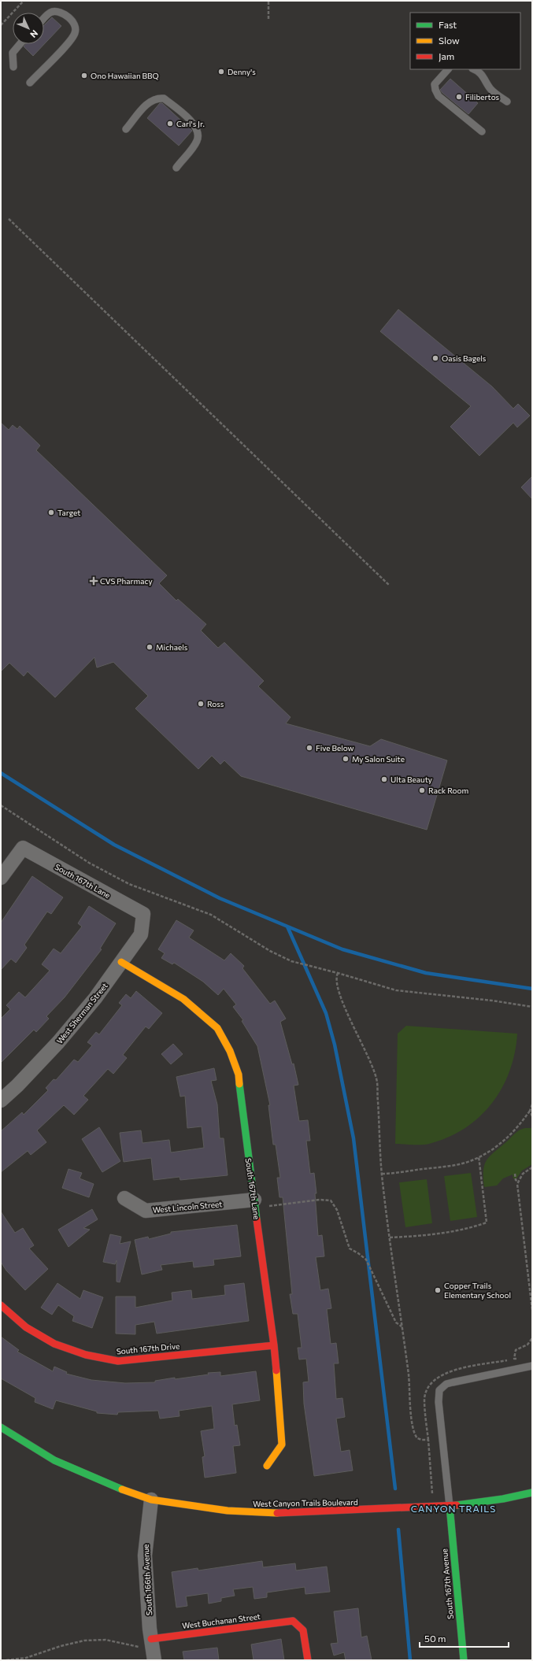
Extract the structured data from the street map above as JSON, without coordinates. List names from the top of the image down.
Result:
{
  "streets": {
    "street": [
      "South 167th Lane",
      "West Sherman Street",
      "West Lincoln Street",
      "South 167th Drive",
      "West Canyon Trails Boulevard",
      "South 166th Avenue",
      "South 167th Avenue",
      "West Buchanan Street"
    ]
  },
  "crossings": [
    ["South 167th Lane", "West Sherman Street"],
    ["South 167th Lane", "West Lincoln Street"],
    ["South 167th Lane", "South 167th Drive"],
    ["West Canyon Trails Boulevard", "South 166th Avenue"],
    ["West Canyon Trails Boulevard", "South 167th Avenue"],
    ["South 166th Avenue", "West Buchanan Street"]
  ],
  "districts": ["CANYON TRAILS"],
  "places": {
    "other": [
      "Denny's",
      "Ono Hawaiian BBQ",
      "Filibertos",
      "Carl's Jr.",
      "Oasis Bagels",
      "Target",
      "Michaels",
      "Ross",
      "Five Below",
      "My Salon Suite",
      "Ulta Beauty",
      "Rack Room",
      "Copper Trails Elementary School"
    ],
    "health": ["CVS Pharmacy"]
  },
  "legend": ["Fast", "Slow", "Jam"],
  "scale_bar": "50 m",
  "north": "bottom right"
}
